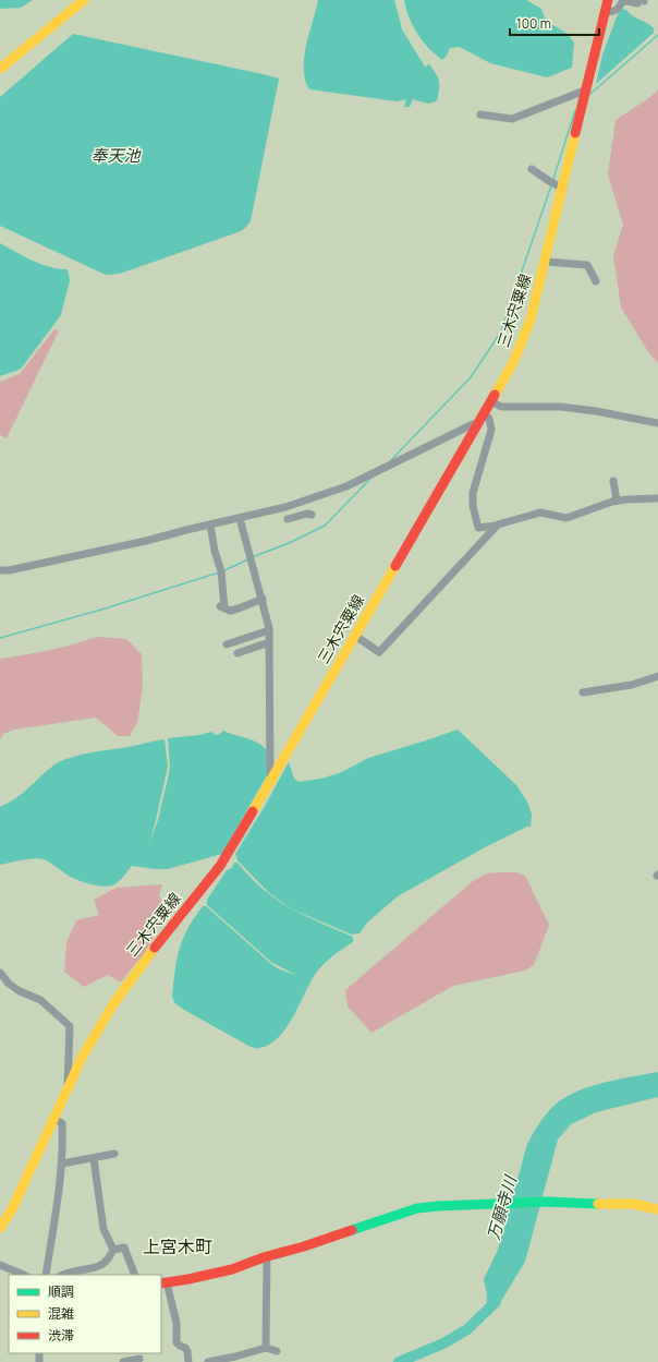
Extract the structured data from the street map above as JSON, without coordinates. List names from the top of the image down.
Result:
{
  "streets": {
    "main road": ["三木宍粟線"]
  },
  "districts": ["上宮木町"],
  "water": ["奉天池", "万願寺川"],
  "legend": ["順調", "混雑", "渋滞"],
  "scale_bar": "100 m"
}
